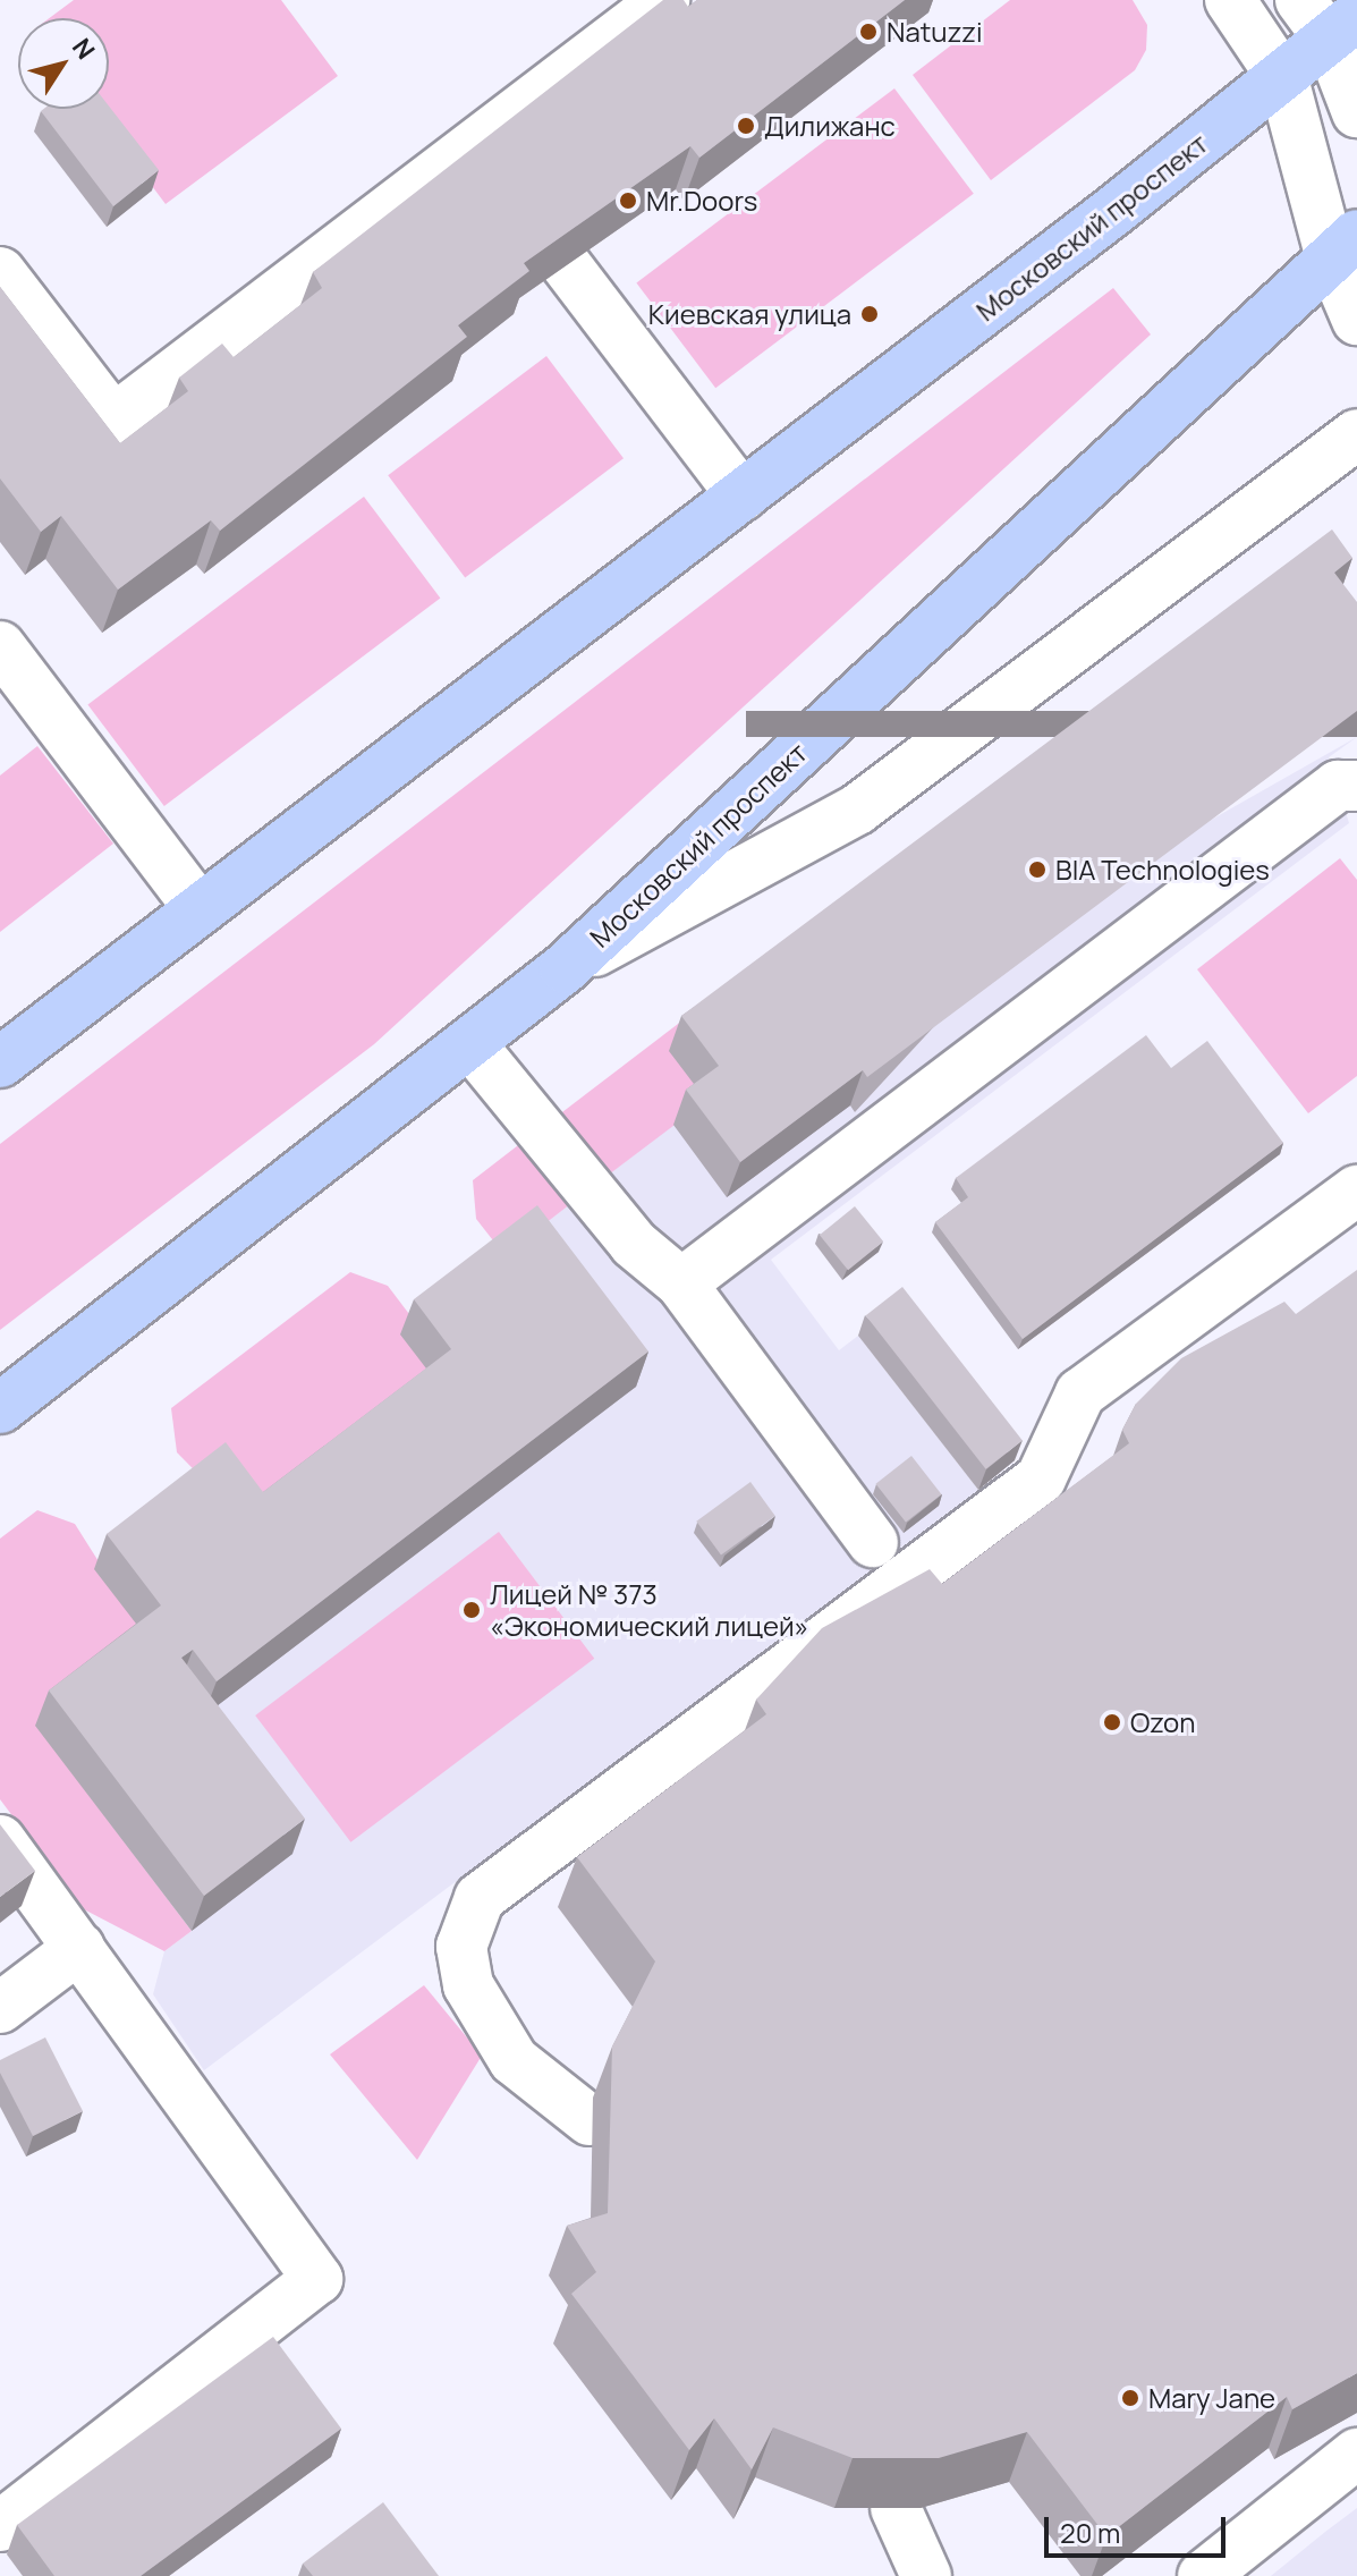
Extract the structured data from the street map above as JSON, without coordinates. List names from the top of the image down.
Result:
{
  "streets": {
    "main road": ["Московский проспект"]
  },
  "places": [
    "Natuzzi",
    "Дилижанс",
    "Mr.Doors",
    "Киевская улица",
    "BIA Technologies",
    "Лицей № 373 «Экономический лицей»",
    "Ozon",
    "Mary Jane"
  ],
  "scale_bar": "20 m",
  "north": "top right"
}
